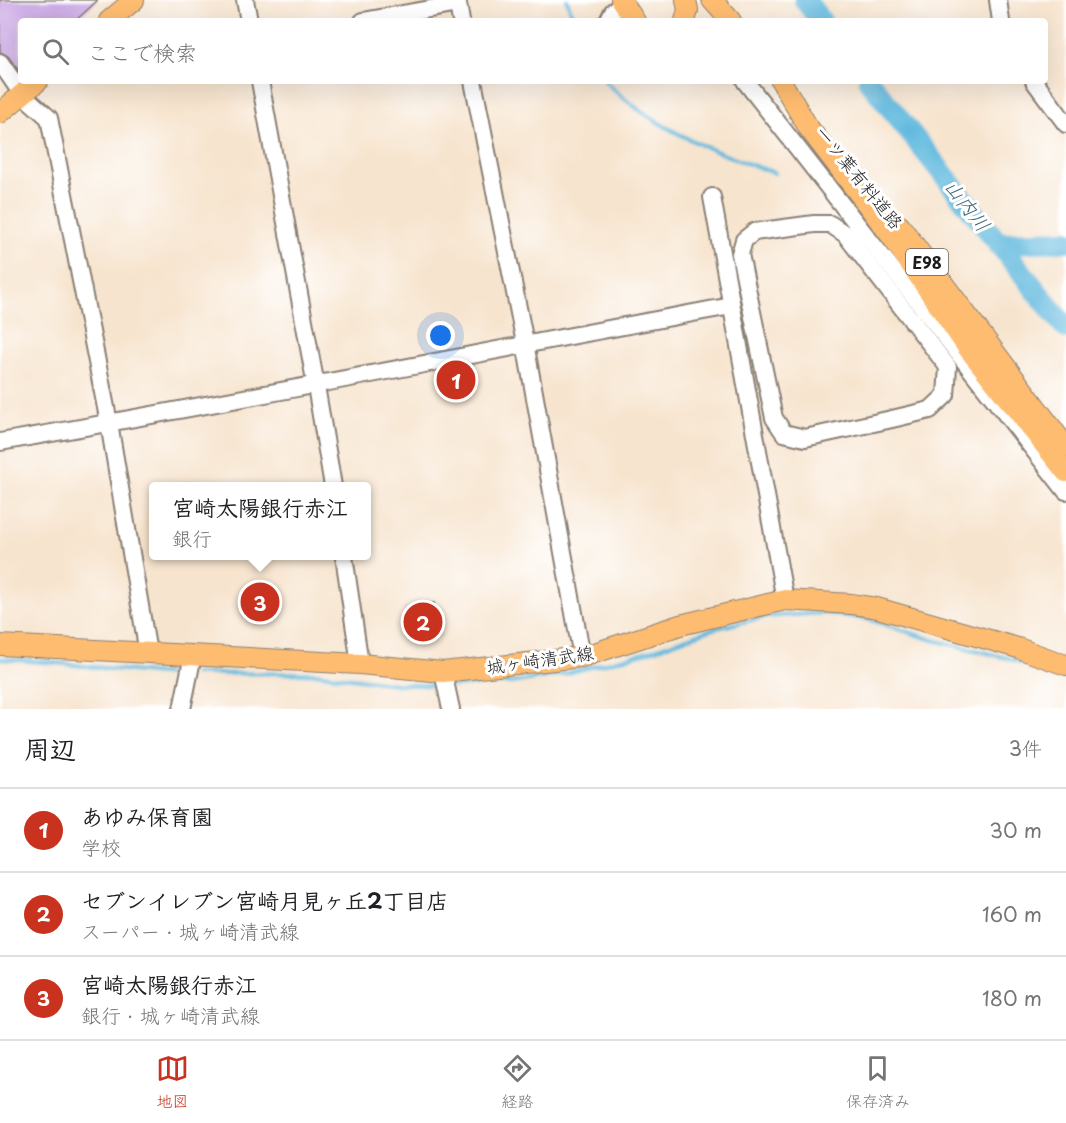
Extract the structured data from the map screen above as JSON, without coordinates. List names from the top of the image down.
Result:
{
  "streets": {
    "main road": ["一ツ葉有料道路", "E98", "城ヶ崎清武線"]
  },
  "water": ["山内川"],
  "page": {
    "search": "ここで検索",
    "pins": ["1", "3", "2"],
    "popup": ["宮崎太陽銀行赤江", "銀行"],
    "heading": ["周辺", "3件"],
    "list": [
      {
        "mark": "1",
        "name": "あゆみ保育園",
        "note": "学校",
        "value": "30 m"
      },
      {
        "mark": "2",
        "name": "セブンイレブン宮崎月見ヶ丘2丁目店",
        "note": "スーパー · 城ヶ崎清武線",
        "value": "160 m"
      },
      {
        "mark": "3",
        "name": "宮崎太陽銀行赤江",
        "note": "銀行 · 城ヶ崎清武線",
        "value": "180 m"
      }
    ],
    "nav": ["地図", "経路", "保存済み"]
  }
}
